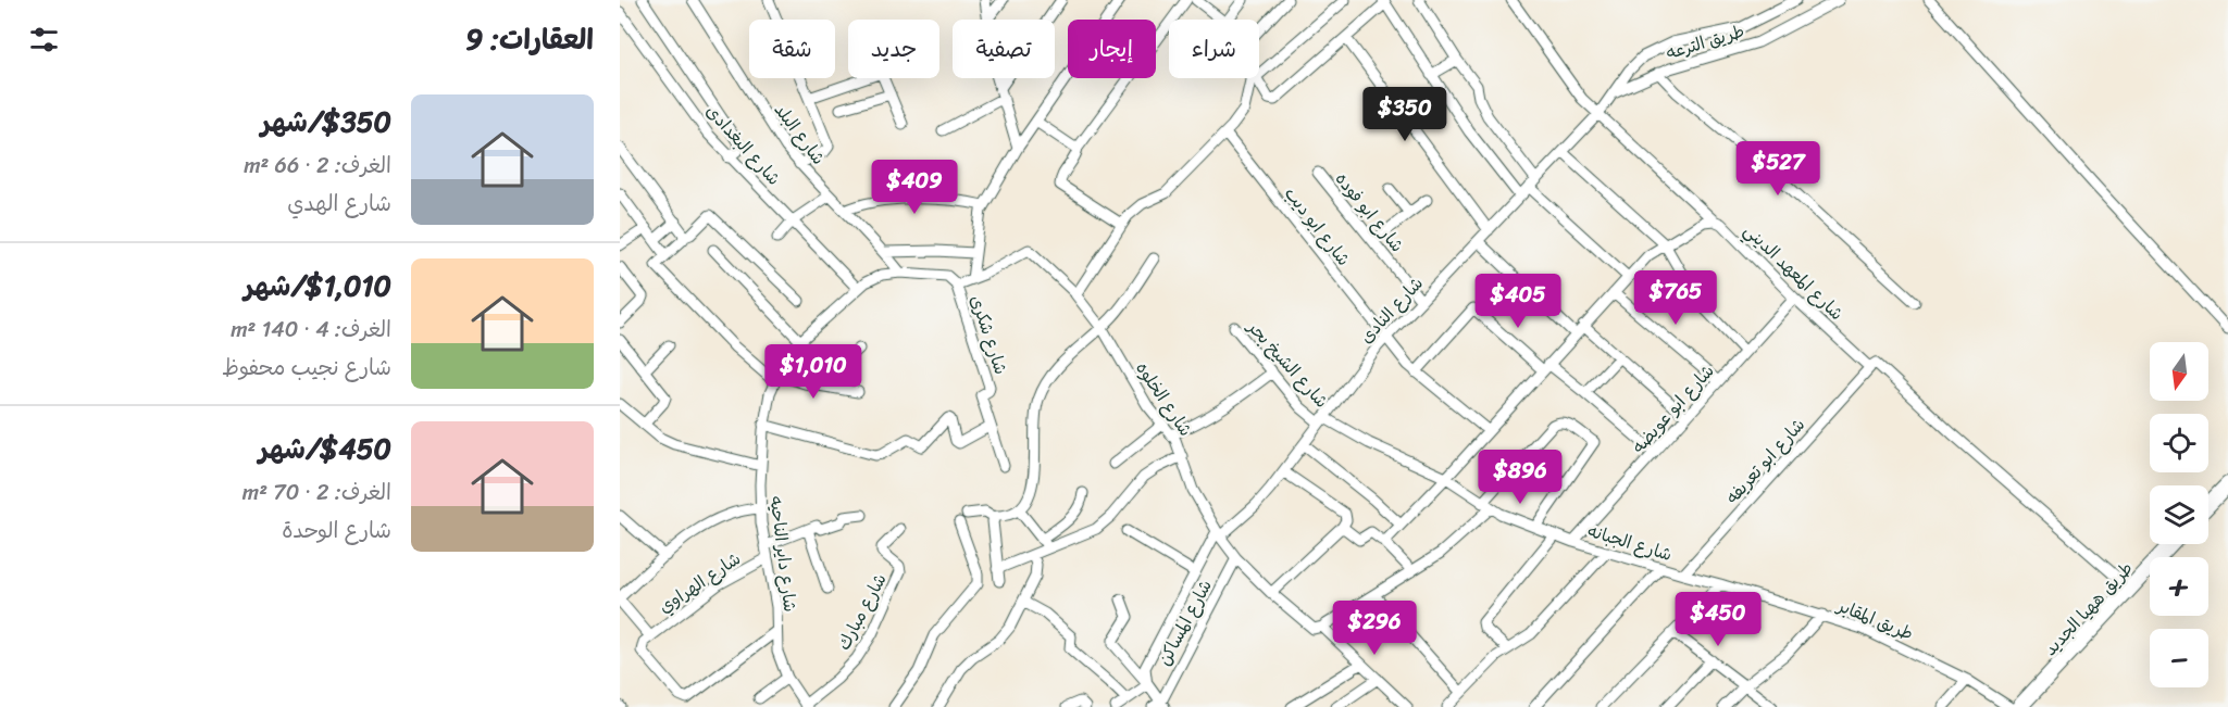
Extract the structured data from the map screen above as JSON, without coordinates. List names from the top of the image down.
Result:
{
  "streets": {
    "main road": ["طريق ههيا الجديد"],
    "street": [
      "طريق الترعه",
      "شارع البلد",
      "شارع البغدادى",
      "شارع ابو فوده",
      "شارع ابو ديب",
      "شارع المعهد الديني",
      "شارع النادى",
      "شارع شكرى",
      "شارع الشيخ بحر",
      "شارع الخلوه",
      "شارع ابو عويضه",
      "شارع ابو تعريفه",
      "شارع الجبانه",
      "شارع داير الناحيه",
      "شارع الهراوي",
      "شارع مبارك",
      "طريق المقابر",
      "شارع المساكن"
    ]
  },
  "crossings": [
    ["طريق الترعه", "شارع المعهد الديني"],
    ["طريق الترعه", "شارع النادى"],
    ["شارع البلد", "شارع داير الناحيه"],
    ["شارع البغدادى", "شارع داير الناحيه"],
    ["شارع ابو فوده", "شارع النادى"],
    ["شارع ابو ديب", "شارع النادى"],
    ["شارع المعهد الديني", "شارع النادى"],
    ["شارع المعهد الديني", "شارع ابو عويضه"],
    ["شارع المعهد الديني", "شارع ابو تعريفه"],
    ["شارع المعهد الديني", "طريق ههيا الجديد"],
    ["شارع النادى", "شارع الشيخ بحر"],
    ["شارع النادى", "شارع الخلوه"],
    ["شارع النادى", "شارع الجبانه"],
    ["شارع شكرى", "شارع داير الناحيه"],
    ["شارع الشيخ بحر", "شارع الجبانه"],
    ["شارع الخلوه", "شارع المساكن"],
    ["شارع ابو عويضه", "شارع الجبانه"],
    ["شارع ابو تعريفه", "شارع الجبانه"],
    ["شارع الجبانه", "طريق المقابر"],
    ["شارع داير الناحيه", "شارع الهراوي"],
    ["شارع داير الناحيه", "شارع مبارك"]
  ],
  "north": "bottom",
  "page": {
    "heading": "العقارات: 9",
    "chip": [
      "شراء",
      "إيجار",
      "تصفية",
      "جديد",
      "شقة"
    ],
    "list": [
      {
        "name": "$350/شهر",
        "note": "الغرف: 2 · 66 m² · شارع الهدي"
      },
      {
        "name": "$1,010/شهر",
        "note": "الغرف: 4 · 140 m² · شارع نجيب محفوظ"
      },
      {
        "name": "$450/شهر",
        "note": "الغرف: 2 · 70 m² · شارع الوحدة"
      }
    ],
    "price": [
      "$350",
      "$527",
      "$409",
      "$765",
      "$405",
      "$1,010",
      "$896",
      "$450",
      "$296"
    ],
    "map_buttons": ["+", "−"]
  }
}
